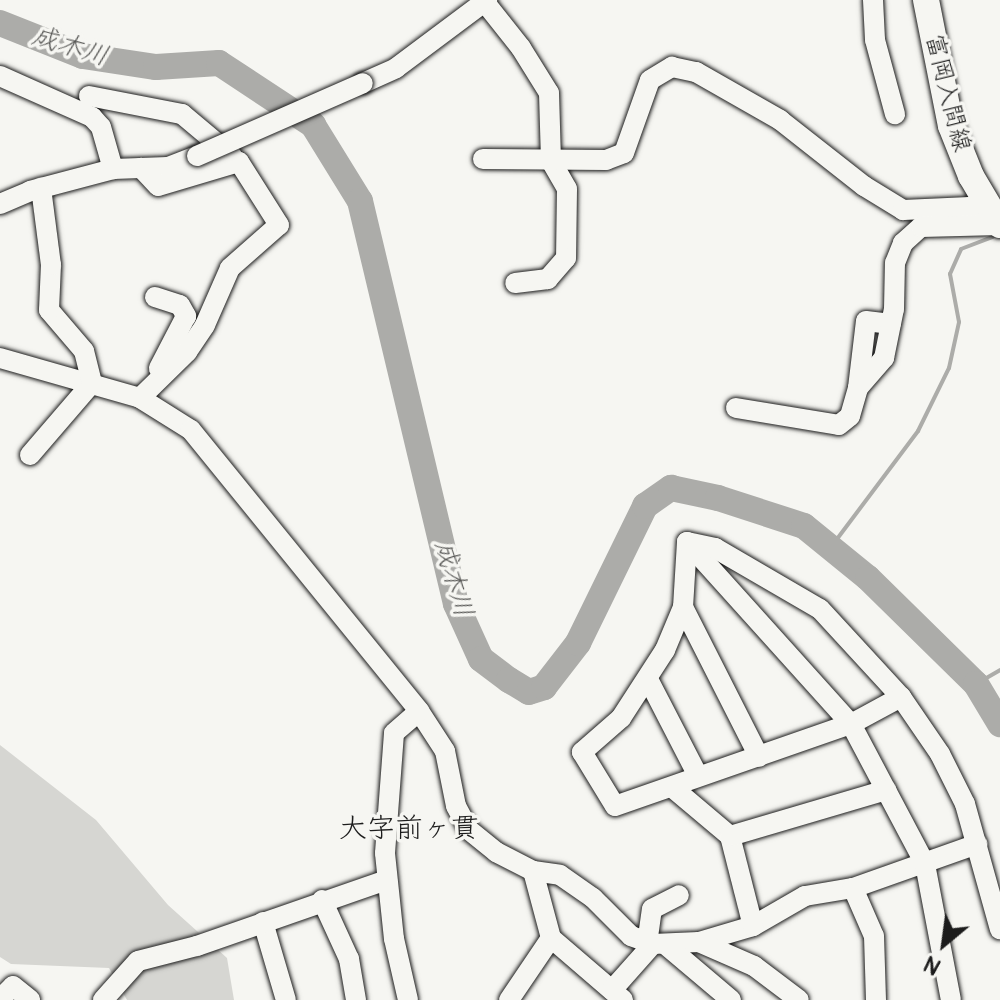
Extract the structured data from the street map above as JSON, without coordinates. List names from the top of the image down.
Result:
{
  "streets": {
    "main road": ["富岡入間線"]
  },
  "districts": ["大字前ヶ貫"],
  "water": ["成木川"],
  "north": "bottom left"
}
